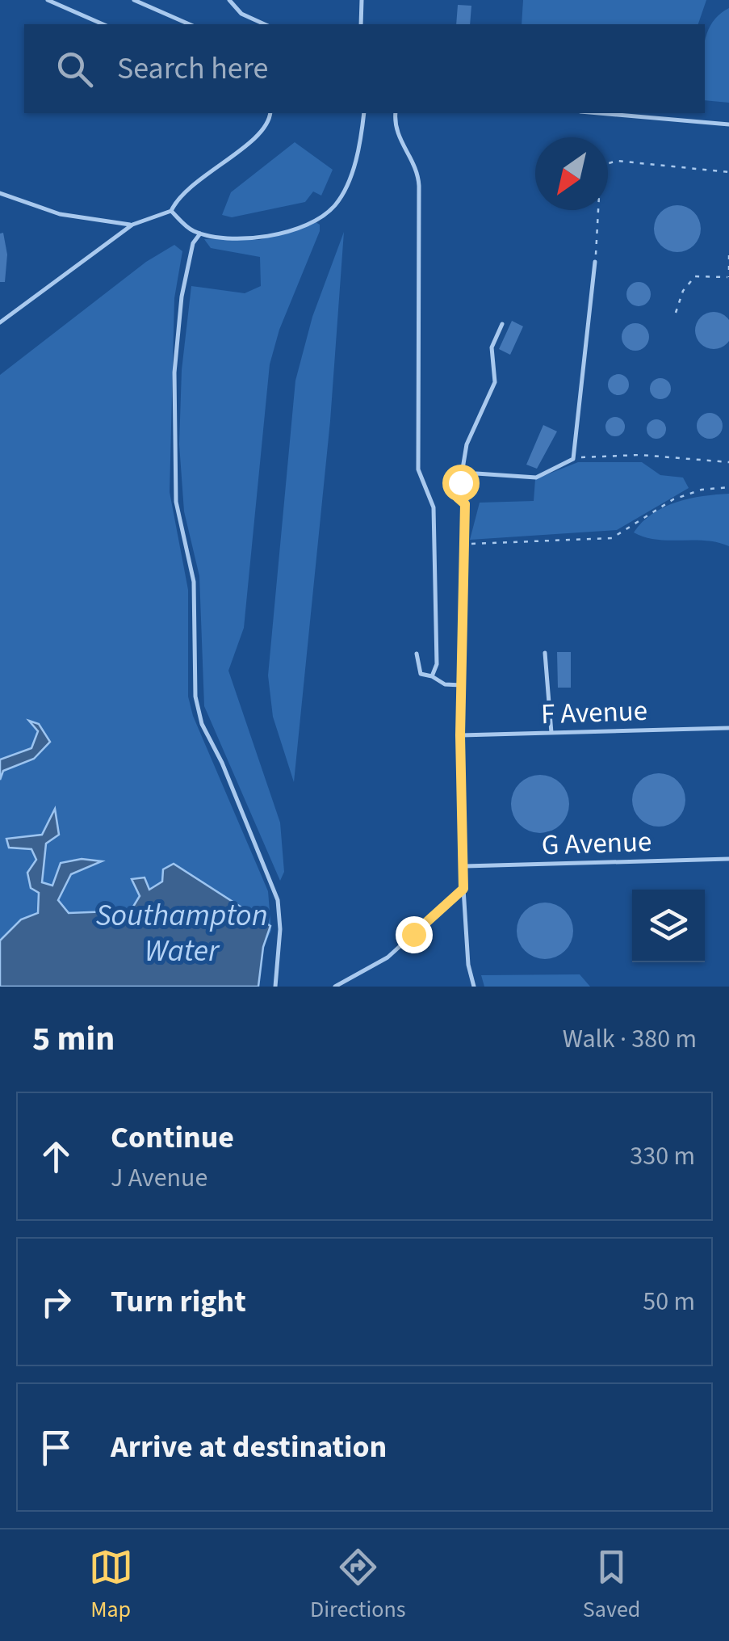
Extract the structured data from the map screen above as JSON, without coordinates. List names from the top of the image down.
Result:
{
  "streets": {
    "lane": ["F Avenue", "G Avenue"]
  },
  "water": ["Southampton Water"],
  "north": "bottom left",
  "page": {
    "search": "Search here",
    "heading": ["5 min", "Walk · 380 m"],
    "list": [
      ["Continue", "J Avenue", "330 m"],
      ["Turn right", "50 m"],
      "Arrive at destination"
    ],
    "nav": ["Map", "Directions", "Saved"]
  }
}
